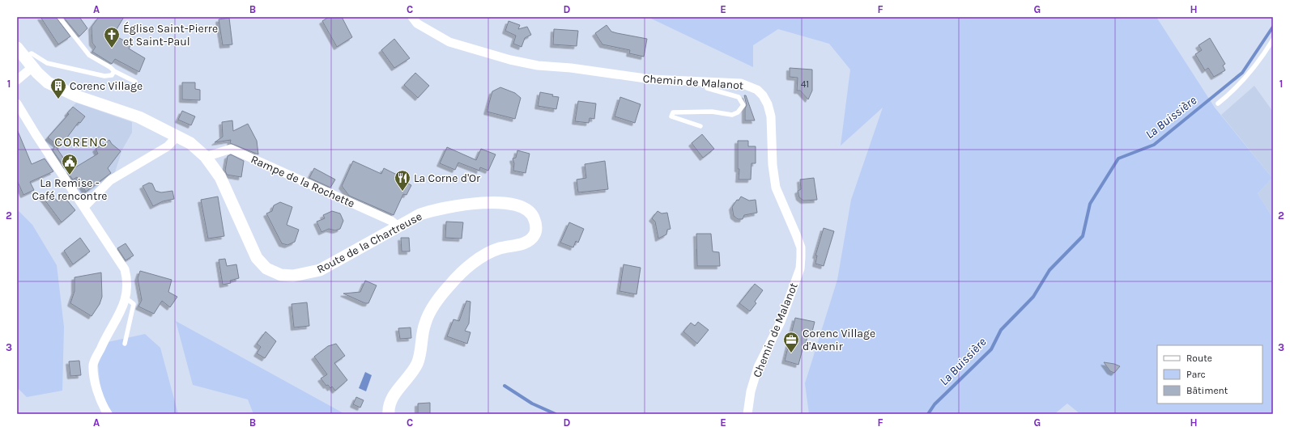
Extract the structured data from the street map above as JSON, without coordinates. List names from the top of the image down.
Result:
{
  "streets": {
    "main road": ["Route de la Chartreuse"],
    "street": ["Chemin de Malanot", "Rampe de la Rochette"]
  },
  "crossings": [
    ["Rampe de la Rochette", "Route de la Chartreuse"]
  ],
  "districts": ["CORENC"],
  "water": ["La Buissière"],
  "places": {
    "church": ["Église Saint-Pierre et Saint-Paul"],
    "building": ["Corenc Village"],
    "public building": ["La Remise - Café rencontre"],
    "restaurant": ["La Corne d'Or"],
    "office": ["Corenc Village d'Avenir"]
  },
  "house_numbers": ["41"],
  "legend": ["Route", "Parc", "Bâtiment"],
  "grid": {
    "columns": [
      "A",
      "B",
      "C",
      "D",
      "E",
      "F",
      "G",
      "H"
    ],
    "rows": ["1", "2", "3"]
  }
}
